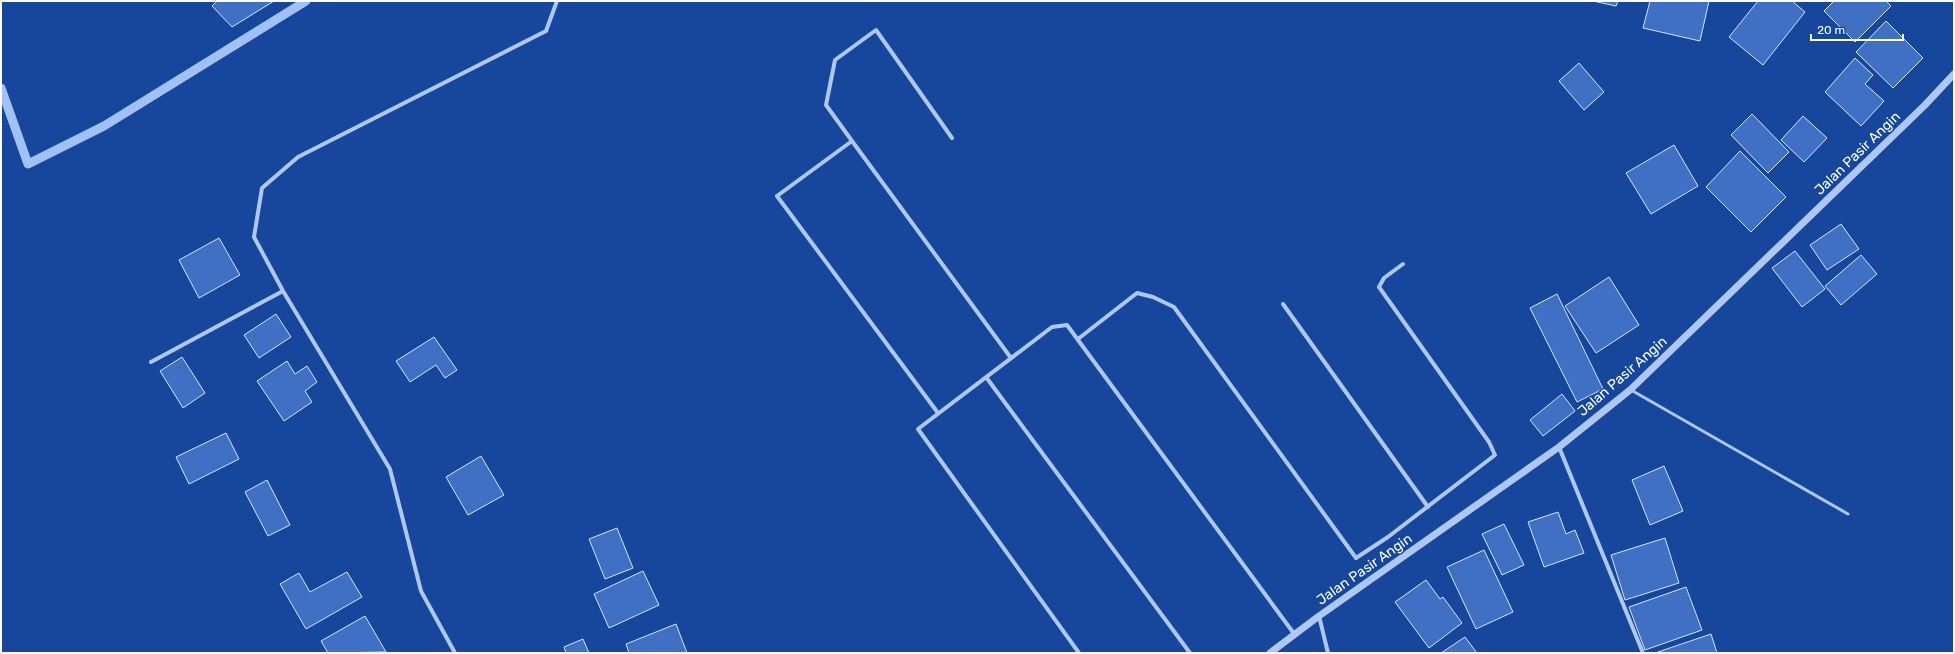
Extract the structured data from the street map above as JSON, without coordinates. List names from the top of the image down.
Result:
{
  "streets": {
    "street": ["Jalan Pasir Angin"]
  },
  "scale_bar": "20 m"
}
